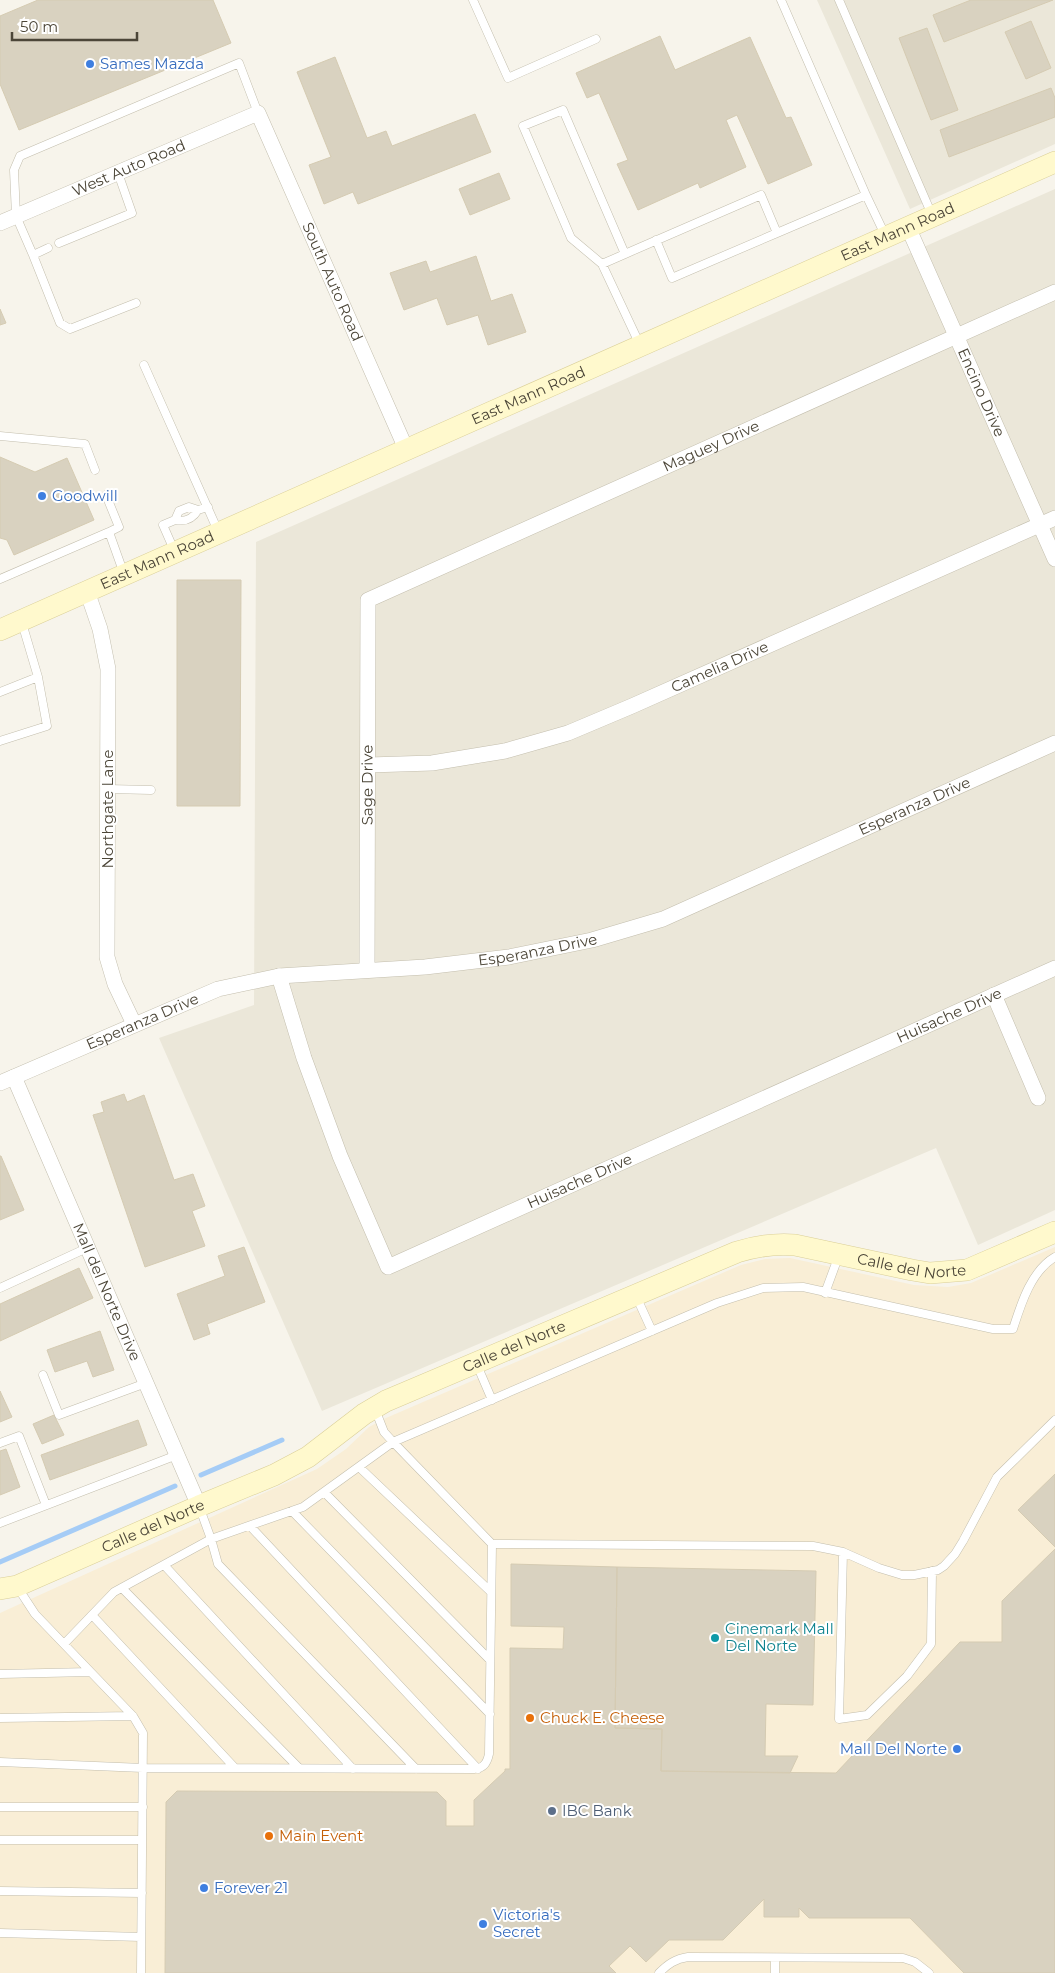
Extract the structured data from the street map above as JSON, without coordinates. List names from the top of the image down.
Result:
{
  "streets": {
    "street": [
      "West Auto Road",
      "East Mann Road",
      "South Auto Road",
      "Encino Drive",
      "Maguey Drive",
      "Camelia Drive",
      "Sage Drive",
      "Esperanza Drive",
      "Northgate Lane",
      "Huisache Drive",
      "Calle del Norte",
      "Mall del Norte Drive"
    ]
  },
  "crossings": [
    ["West Auto Road", "South Auto Road"],
    ["East Mann Road", "South Auto Road"],
    ["East Mann Road", "Encino Drive"],
    ["East Mann Road", "Northgate Lane"],
    ["Encino Drive", "Maguey Drive"],
    ["Encino Drive", "Camelia Drive"],
    ["Maguey Drive", "Sage Drive"],
    ["Camelia Drive", "Sage Drive"],
    ["Sage Drive", "Esperanza Drive"],
    ["Esperanza Drive", "Northgate Lane"],
    ["Esperanza Drive", "Huisache Drive"],
    ["Esperanza Drive", "Mall del Norte Drive"],
    ["Calle del Norte", "Mall del Norte Drive"]
  ],
  "places": [
    "Sames Mazda",
    "Goodwill",
    "Cinemark Mall Del Norte",
    "Chuck E. Cheese",
    "Mall Del Norte",
    "IBC Bank",
    "Main Event",
    "Forever 21",
    "Victoria's Secret"
  ],
  "scale_bar": "50 m"
}
